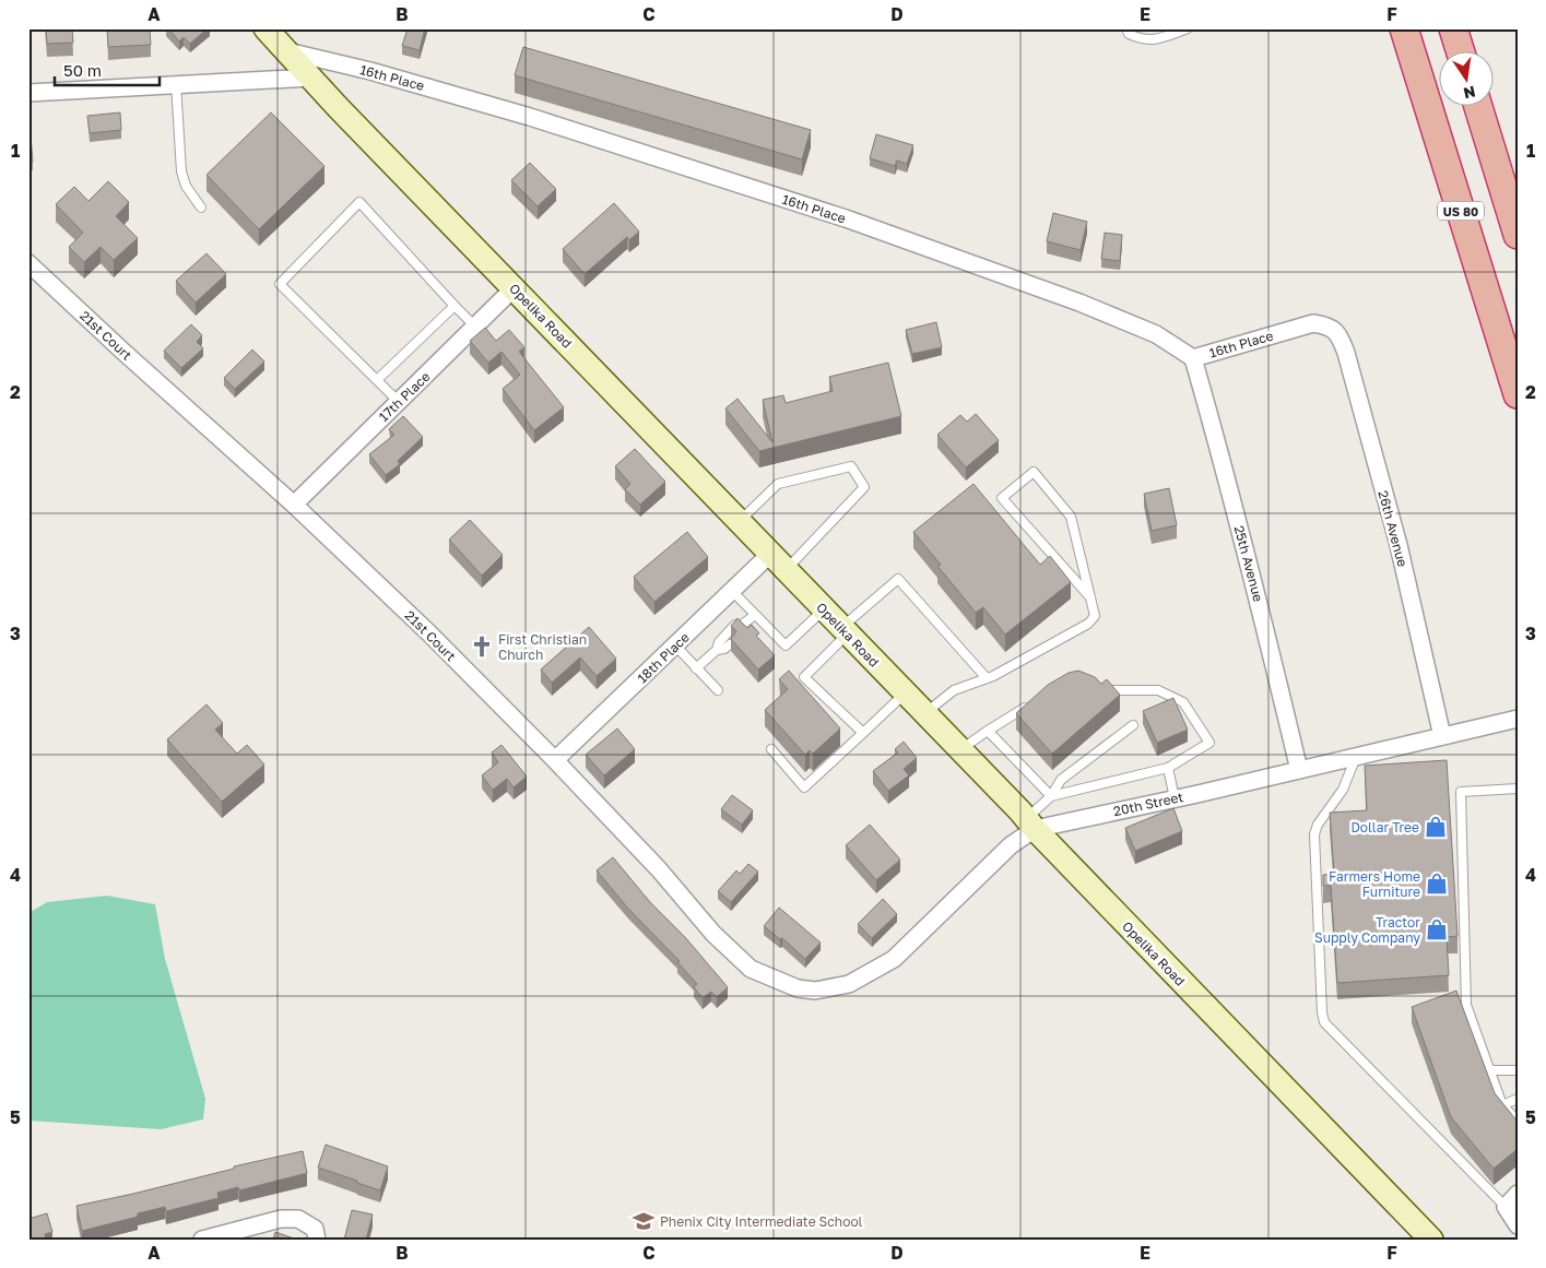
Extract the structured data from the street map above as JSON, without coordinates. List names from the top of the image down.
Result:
{
  "streets": {
    "highway": ["US 80"],
    "main road": ["Opelika Road"],
    "street": [
      "16th Place",
      "21st Court",
      "17th Place",
      "26th Avenue",
      "25th Avenue",
      "18th Place",
      "20th Street"
    ]
  },
  "crossings": [
    ["16th Place", "Opelika Road"],
    ["16th Place", "26th Avenue"],
    ["16th Place", "25th Avenue"],
    ["Opelika Road", "17th Place"],
    ["Opelika Road", "18th Place"],
    ["Opelika Road", "20th Street"],
    ["21st Court", "17th Place"],
    ["21st Court", "18th Place"],
    ["21st Court", "20th Street"],
    ["26th Avenue", "20th Street"],
    ["25th Avenue", "20th Street"]
  ],
  "places": {
    "church": ["First Christian Church"],
    "shop": ["Dollar Tree", "Farmers Home Furniture", "Tractor Supply Company"],
    "school or university": ["Phenix City Intermediate School"]
  },
  "scale_bar": "50 m",
  "north": "bottom",
  "grid": {
    "columns": [
      "A",
      "B",
      "C",
      "D",
      "E",
      "F"
    ],
    "rows": [
      "1",
      "2",
      "3",
      "4",
      "5"
    ]
  }
}
